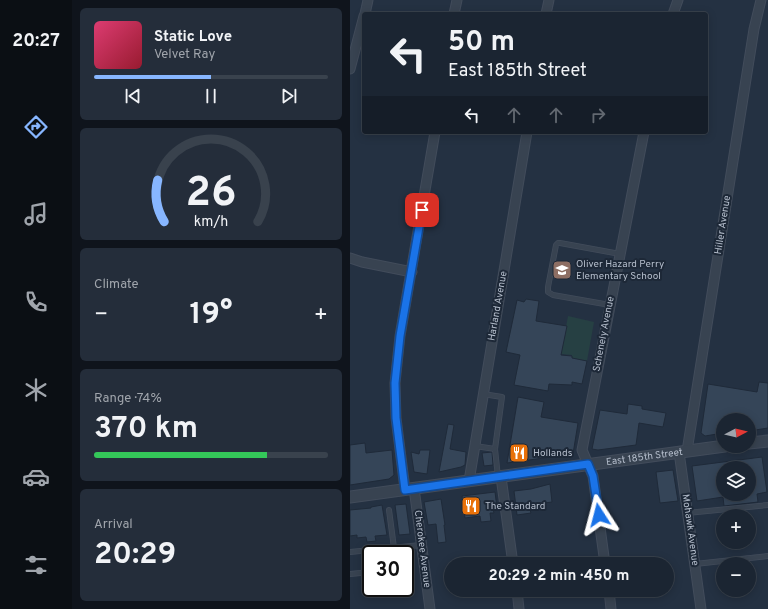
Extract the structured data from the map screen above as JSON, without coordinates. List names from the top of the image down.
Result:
{
  "streets": {
    "street": [
      "Hiller Avenue",
      "Harland Avenue",
      "Schenely Avenue",
      "East 185th Street",
      "Mohawk Avenue",
      "Cherokee Avenue"
    ]
  },
  "crossings": [
    ["Hiller Avenue", "East 185th Street"],
    ["Hiller Avenue", "Mohawk Avenue"],
    ["Harland Avenue", "East 185th Street"],
    ["Schenely Avenue", "East 185th Street"],
    ["East 185th Street", "Mohawk Avenue"],
    ["East 185th Street", "Cherokee Avenue"]
  ],
  "places": {
    "school or university": ["Oliver Hazard Perry Elementary School"],
    "restaurant": ["Hollands", "The Standard"]
  },
  "north": "right",
  "page": {
    "tabs": "20:27",
    "turn": ["50 m", "East 185th Street"],
    "song": ["Static Love", "Velvet Ray"],
    "tile": [
      "Climate",
      ["Range · 74%", "370 km"],
      ["Arrival", "20:29"]
    ],
    "heat": ["−", "19°", "+"],
    "map_buttons": ["+", "−"],
    "limit": "30",
    "trip": "20:29 · 2 min · 450 m",
    "gauge": ["26", "km/h"]
  }
}
